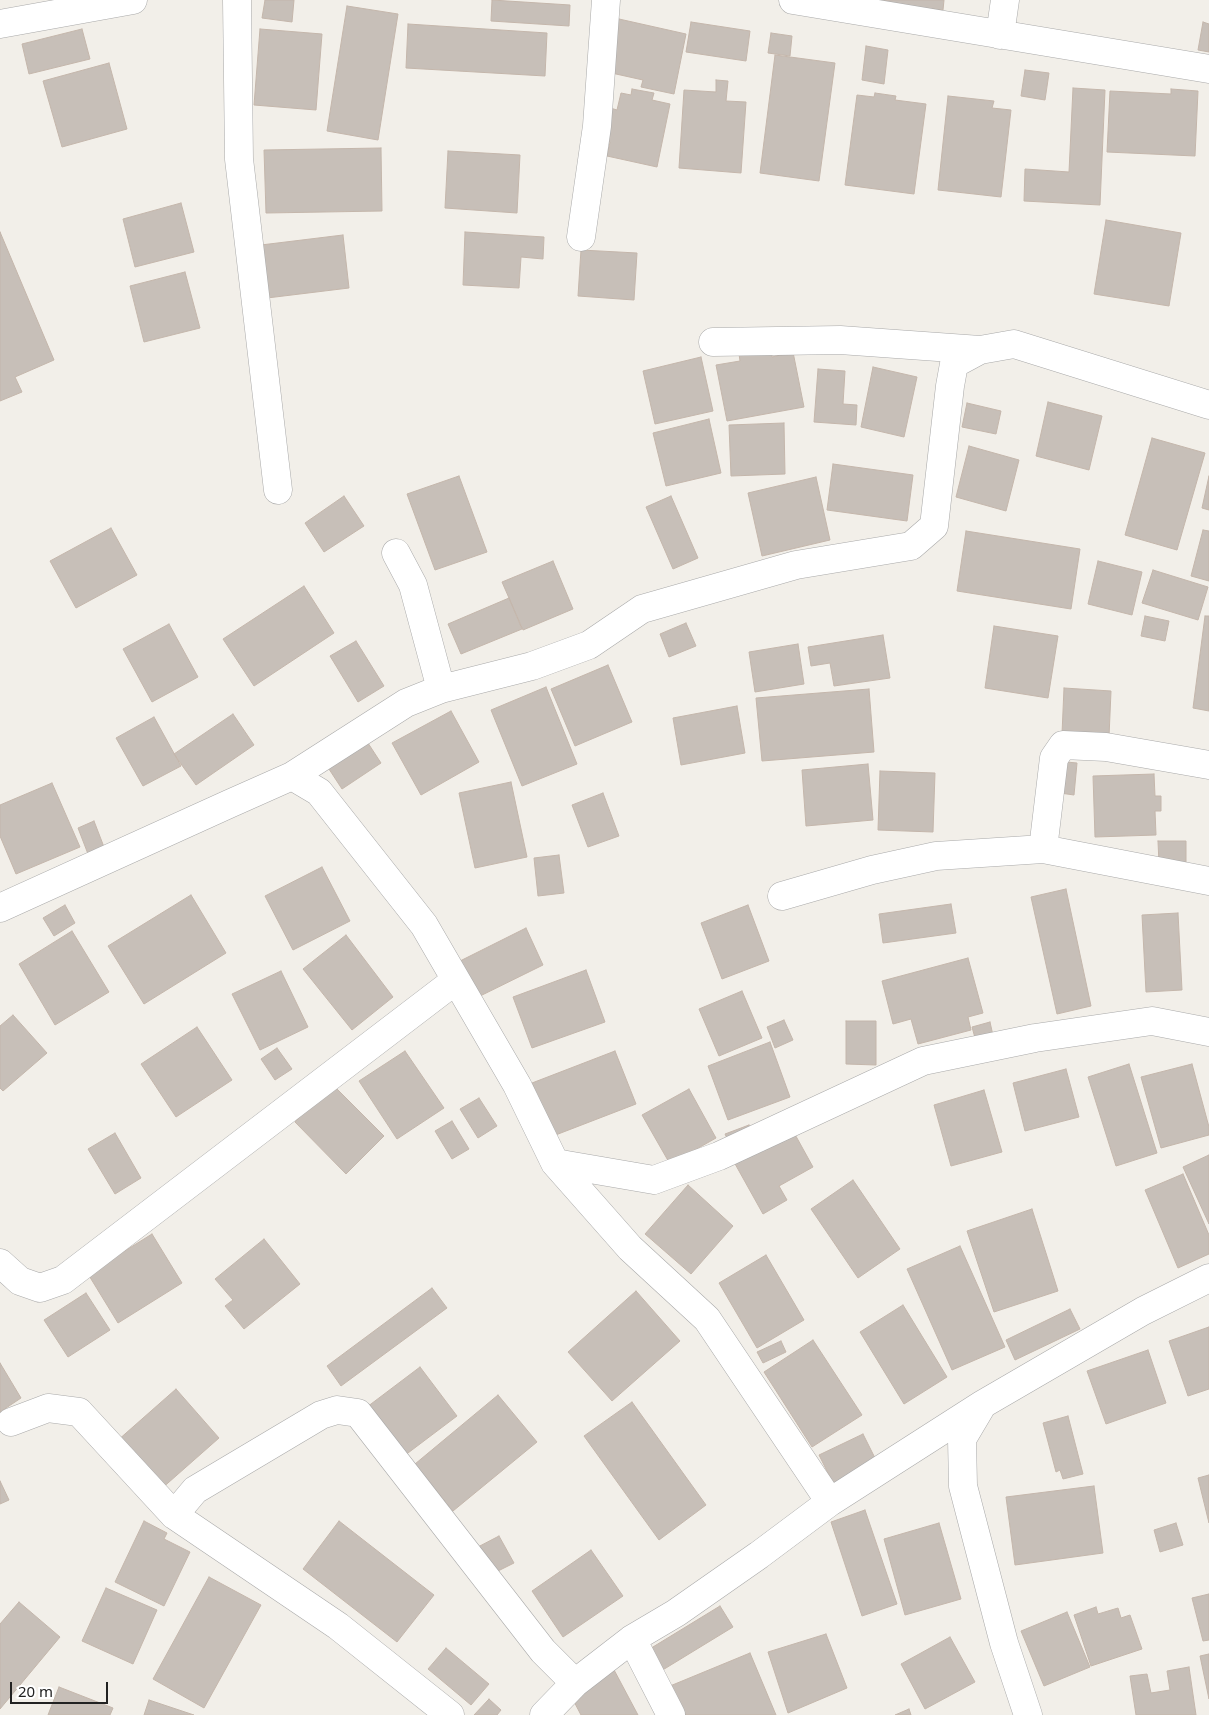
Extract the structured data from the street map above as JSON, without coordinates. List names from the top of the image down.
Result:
{
  "scale_bar": "20 m"
}
